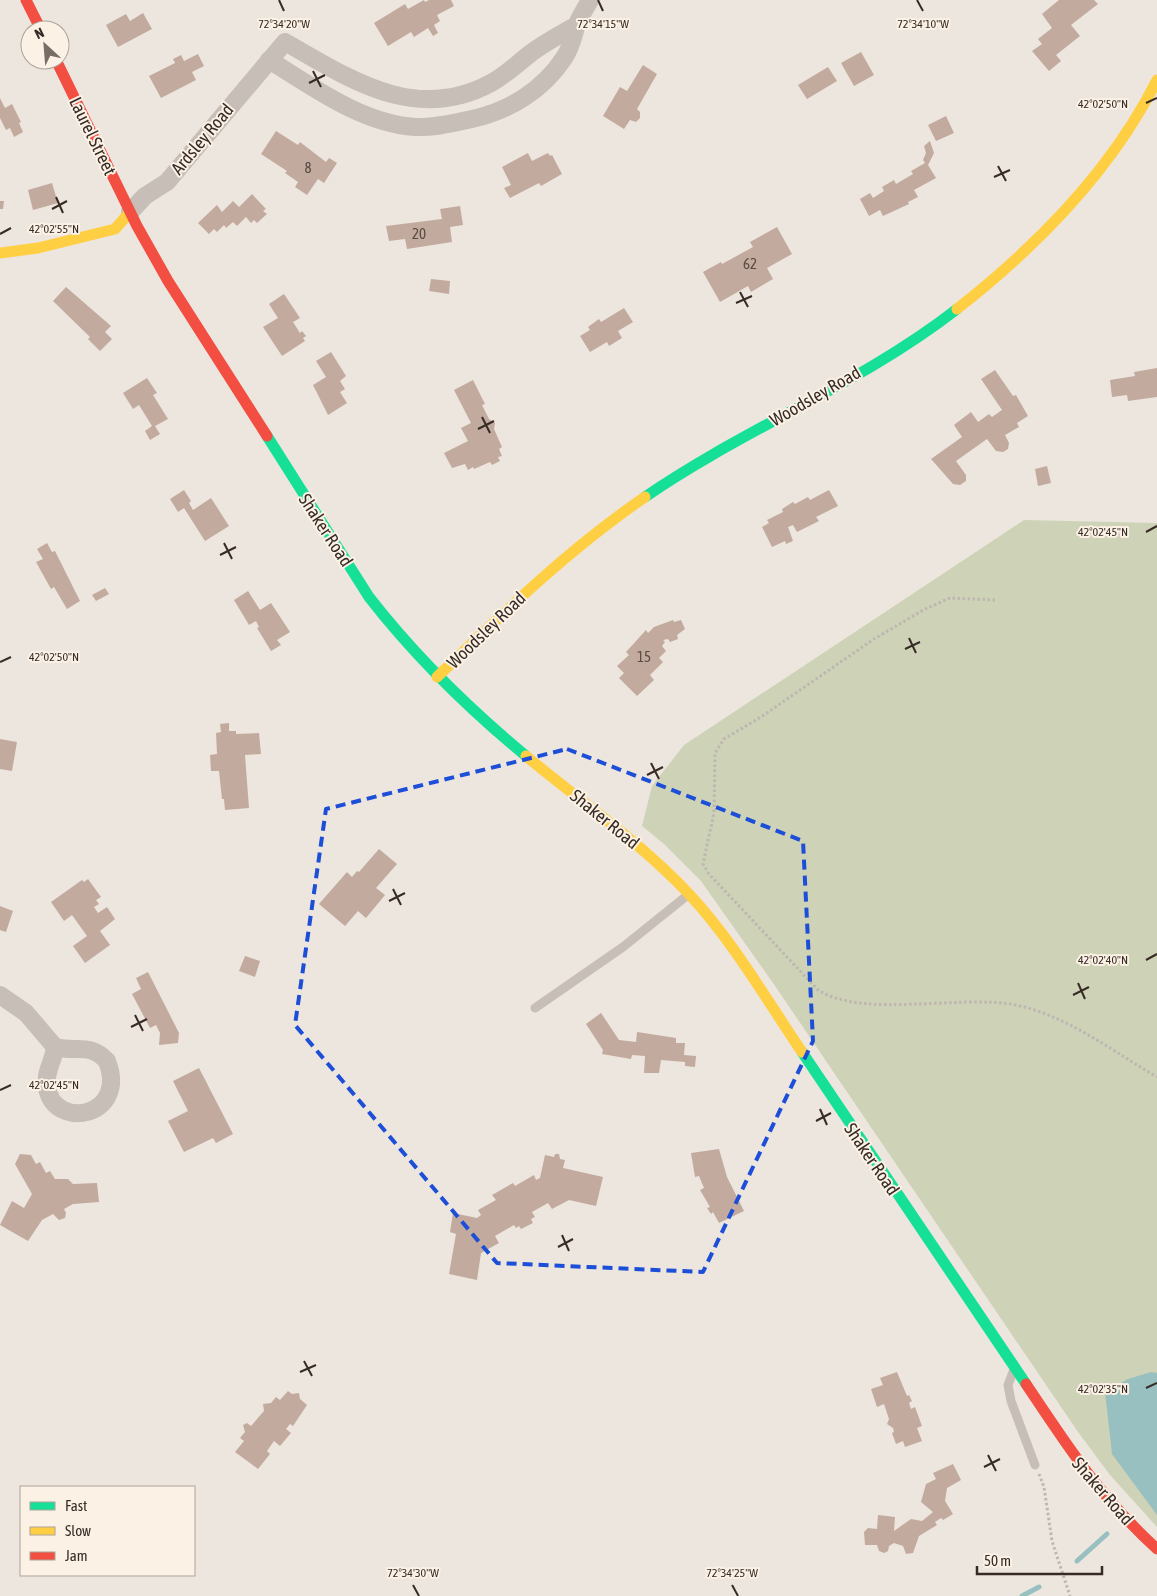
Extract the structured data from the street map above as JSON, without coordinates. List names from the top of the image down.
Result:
{
  "streets": {
    "main road": ["Laurel Street", "Woodsley Road", "Shaker Road"],
    "street": ["Ardsley Road"]
  },
  "crossings": [
    ["Laurel Street", "Ardsley Road"],
    ["Laurel Street", "Shaker Road"],
    ["Ardsley Road", "Shaker Road"],
    ["Woodsley Road", "Shaker Road"]
  ],
  "house_numbers": [
    "8",
    "20",
    "62",
    "15"
  ],
  "legend": ["Fast", "Slow", "Jam"],
  "scale_bar": "50 m",
  "north": "top left",
  "coordinates": [
    "72°34'20\"W",
    "72°34'15\"W",
    "72°34'10\"W",
    "42°02'50\"N",
    "42°02'55\"N",
    "42°02'45\"N",
    "42°02'40\"N",
    "42°02'35\"N",
    "72°34'30\"W",
    "72°34'25\"W"
  ]
}
